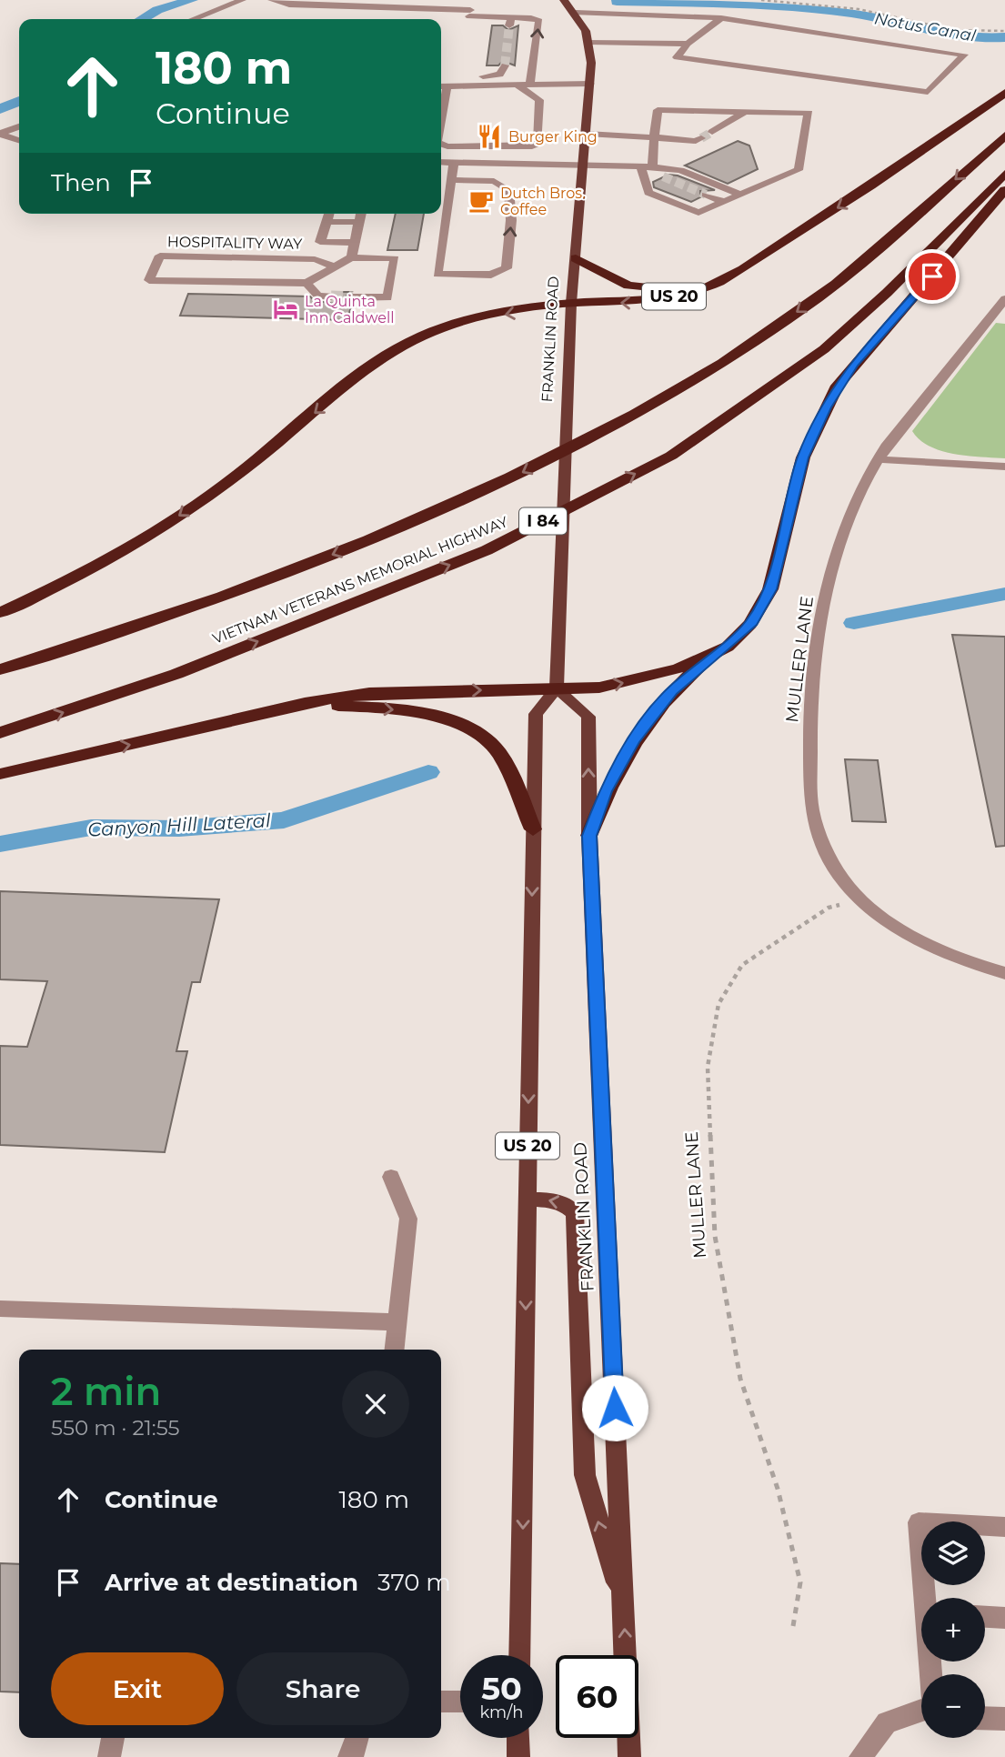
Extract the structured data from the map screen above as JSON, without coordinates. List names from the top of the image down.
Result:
{
  "streets": {
    "highway": ["US 20", "I 84", "VIETNAM VETERANS MEMORIAL HIGHWAY"],
    "main road": ["FRANKLIN ROAD"],
    "street": ["HOSPITALITY WAY", "MULLER LANE"]
  },
  "crossings": [
    ["US 20", "FRANKLIN ROAD"]
  ],
  "water": ["Notus Canal", "Canyon Hill Lateral"],
  "places": {
    "restaurant": ["Burger King"],
    "cafe": ["Dutch Bros. Coffee"],
    "hotel": ["La Quinta Inn Caldwell"]
  },
  "page": {
    "turn": ["180 m", "Continue"],
    "then": "Then",
    "heading": ["2 min", "550 m · 21:55"],
    "list": [
      {
        "name": "Continue",
        "value": "180 m"
      },
      {
        "name": "Arrive at destination",
        "value": "370 m"
      }
    ],
    "map_buttons": ["+", "−"],
    "buttons": ["Exit", "Share"],
    "speed": "50 km/h",
    "limit": "60"
  }
}
